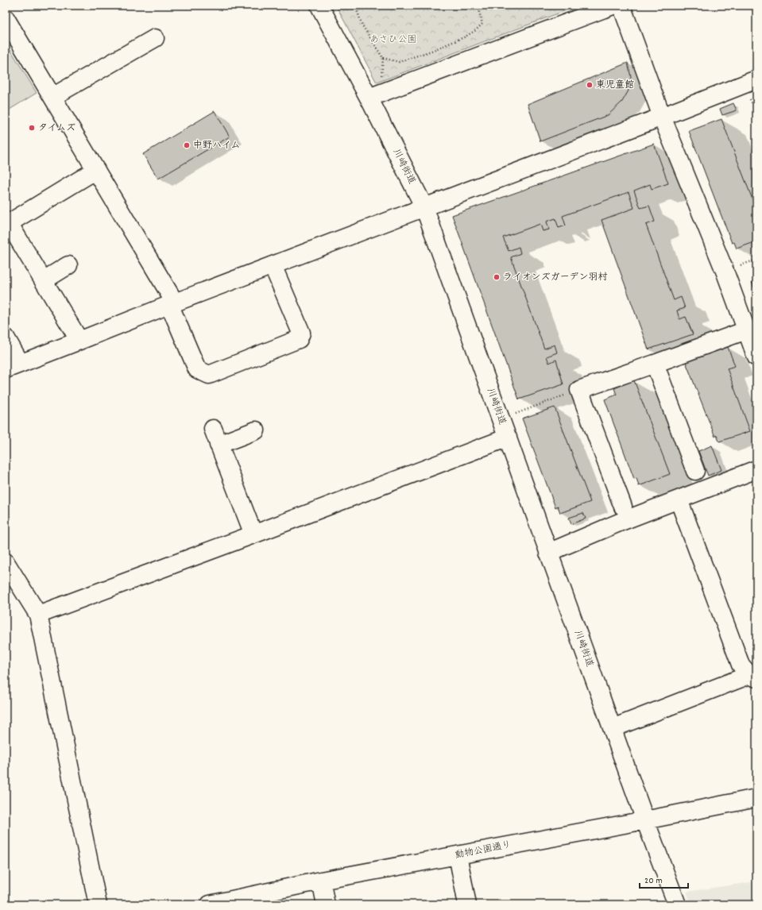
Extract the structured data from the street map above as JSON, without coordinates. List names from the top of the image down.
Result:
{
  "streets": {
    "street": ["川崎街道", "動物公園通り"]
  },
  "crossings": [
    ["川崎街道", "動物公園通り"]
  ],
  "parks": ["あさひ公園"],
  "places": [
    "東児童館",
    "タイムズ",
    "中野ハイム",
    "ライオンズガーデン羽村"
  ],
  "scale_bar": "20 m"
}
